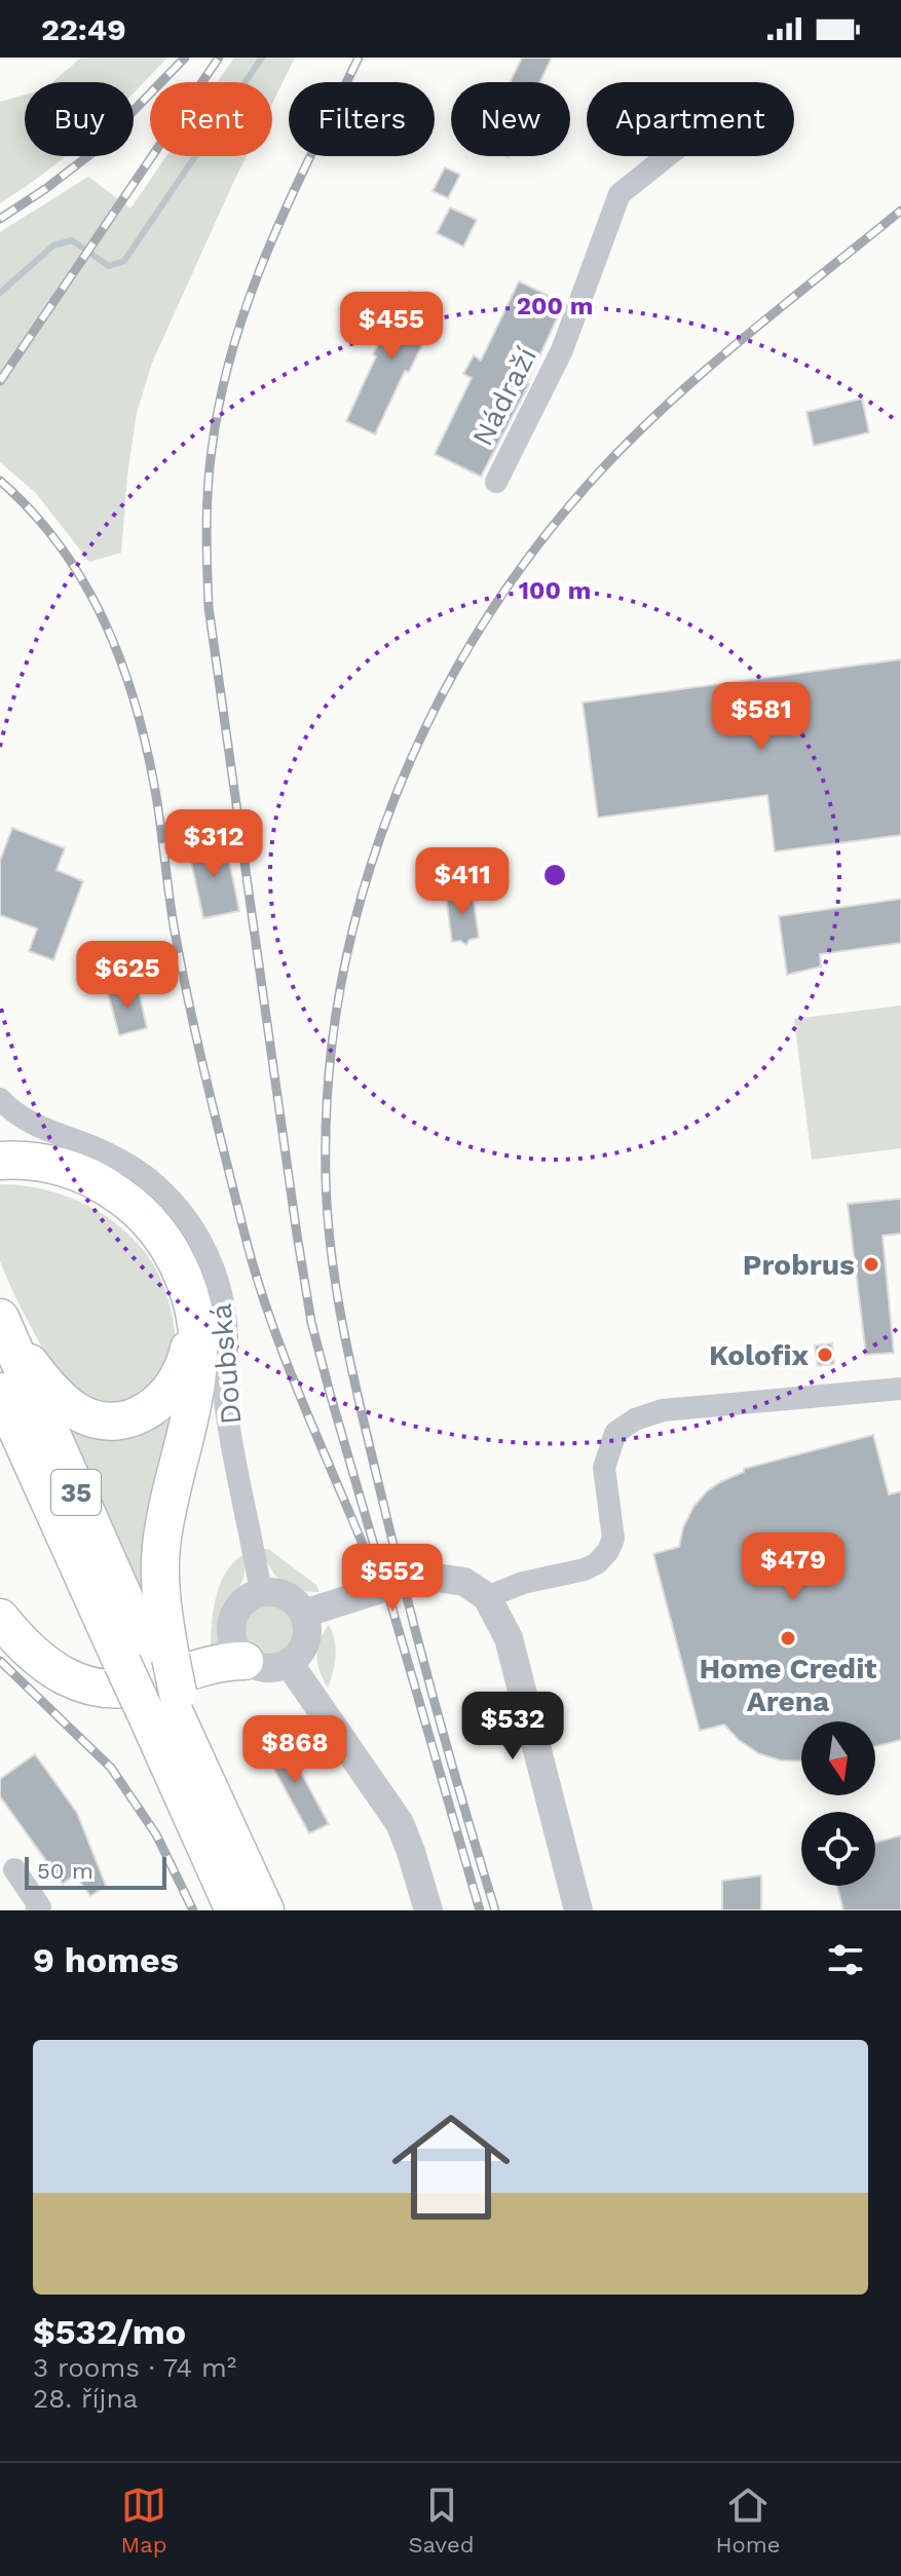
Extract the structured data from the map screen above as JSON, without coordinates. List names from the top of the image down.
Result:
{
  "streets": {
    "highway": ["35"],
    "street": ["Nádraží", "Doubská"]
  },
  "places": ["Probrus", "Kolofix", "Home Credit Arena"],
  "scale_bar": "50 m",
  "north": "bottom",
  "page": {
    "status": "22:49",
    "chip": [
      "Buy",
      "Rent",
      "Filters",
      "New",
      "Apartment"
    ],
    "price": [
      "$455",
      "$581",
      "$312",
      "$411",
      "$625",
      "$479",
      "$552",
      "$532",
      "$868"
    ],
    "scale": "50 m",
    "heading": "9 homes",
    "list": [
      {
        "name": "$532/mo",
        "note": "3 rooms · 74 m² · 28. října"
      }
    ],
    "tabs": ["Map", "Saved", "Home"]
  },
  "rings": ["200 m", "100 m"]
}
